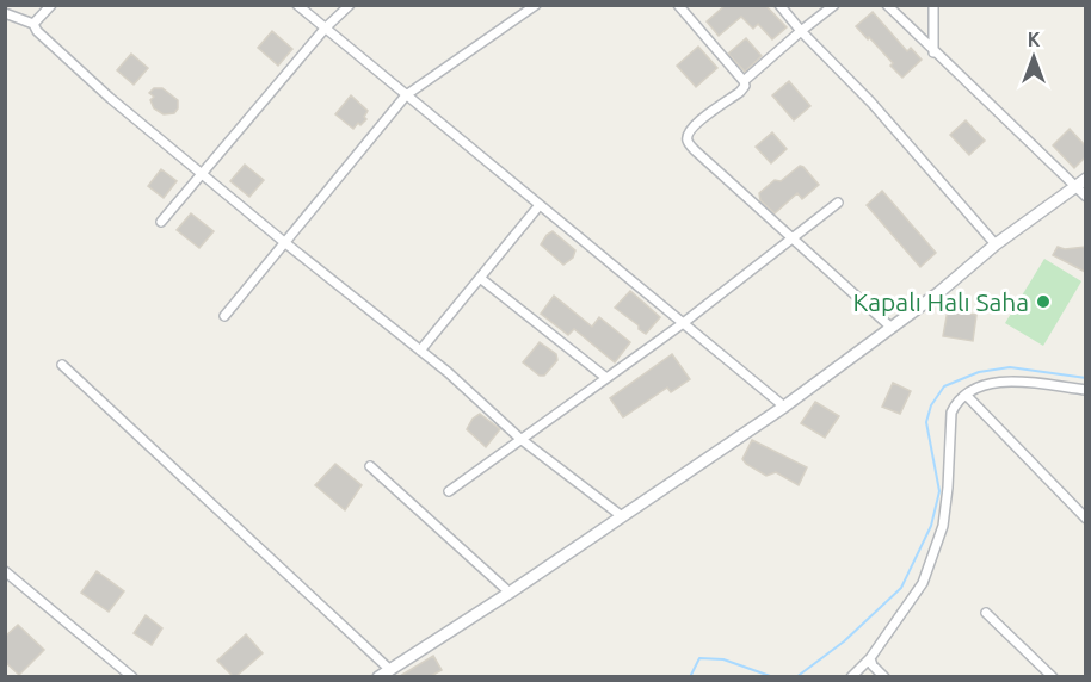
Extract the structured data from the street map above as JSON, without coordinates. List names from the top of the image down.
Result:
{
  "places": ["Kapalı Halı Saha"],
  "north": "top"
}
